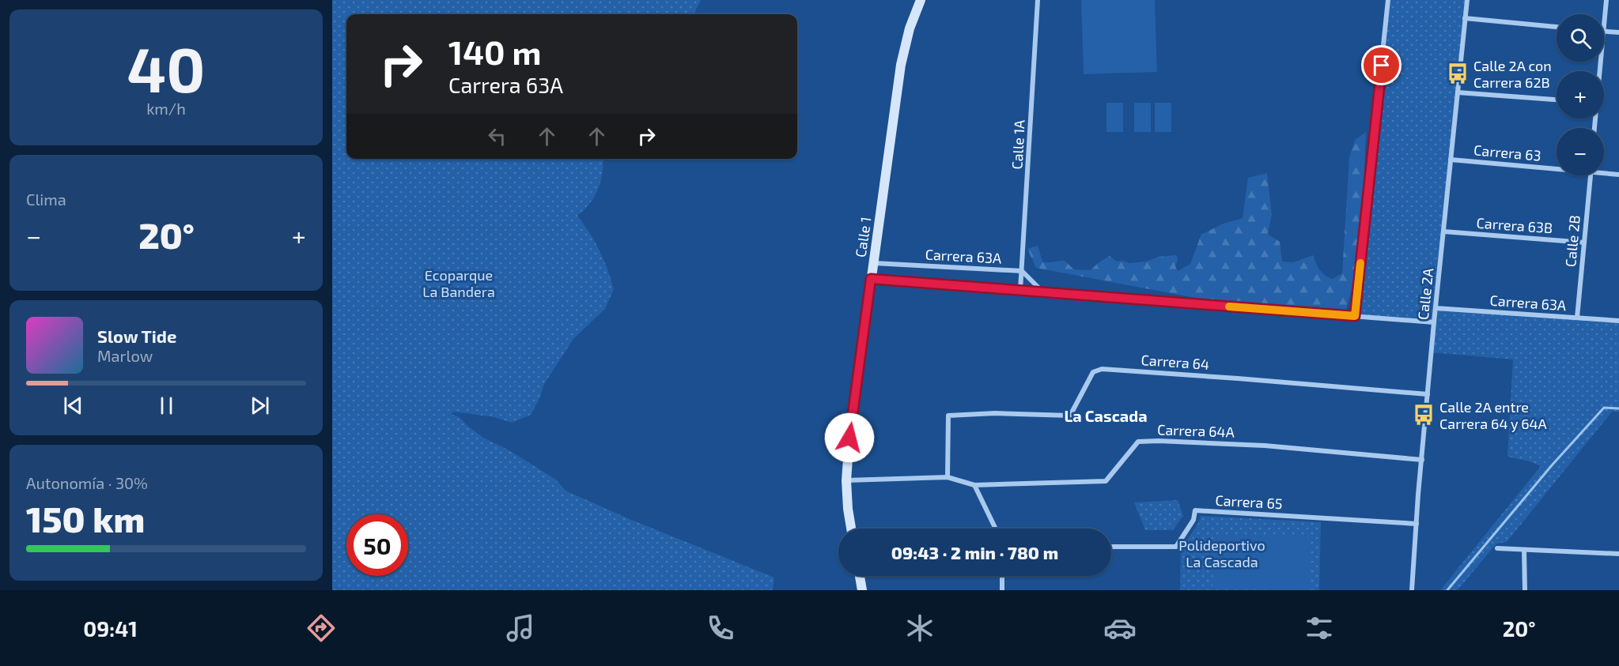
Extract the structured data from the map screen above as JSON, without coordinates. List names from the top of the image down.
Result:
{
  "streets": {
    "main road": ["Calle 1"],
    "street": [
      "Calle 1A",
      "Carrera 63",
      "Carrera 63B",
      "Calle 2B",
      "Carrera 63A",
      "Calle 2A",
      "Carrera 64",
      "Carrera 64A",
      "Carrera 65"
    ]
  },
  "crossings": [
    ["Calle 1A", "Carrera 63A"],
    ["Carrera 63", "Calle 2A"],
    ["Carrera 63B", "Calle 2B"],
    ["Carrera 63B", "Calle 2A"],
    ["Calle 1", "Carrera 63A"],
    ["Calle 1", "Carrera 64A"],
    ["Calle 2B", "Carrera 63A"],
    ["Carrera 63A", "Calle 2A"],
    ["Calle 2A", "Carrera 64"],
    ["Calle 2A", "Carrera 64A"],
    ["Calle 2A", "Carrera 65"],
    ["Carrera 64", "Carrera 64A"]
  ],
  "districts": ["La Cascada"],
  "parks": ["Ecoparque La Bandera", "Polideportivo La Cascada"],
  "places": {
    "bus stop": ["Calle 2A con Carrera 62B", "Calle 2A entre Carrera 64 y 64A"]
  },
  "page": {
    "tile": [
      ["40", "km/h"],
      "Clima",
      ["Autonomía · 30%", "150 km"]
    ],
    "map_buttons": ["+", "−"],
    "turn": ["140 m", "Carrera 63A"],
    "heat": ["−", "20°", "+"],
    "song": ["Slow Tide", "Marlow"],
    "limit": "50",
    "trip": "09:43 · 2 min · 780 m",
    "tabs": ["09:41", "20°"]
  }
}
